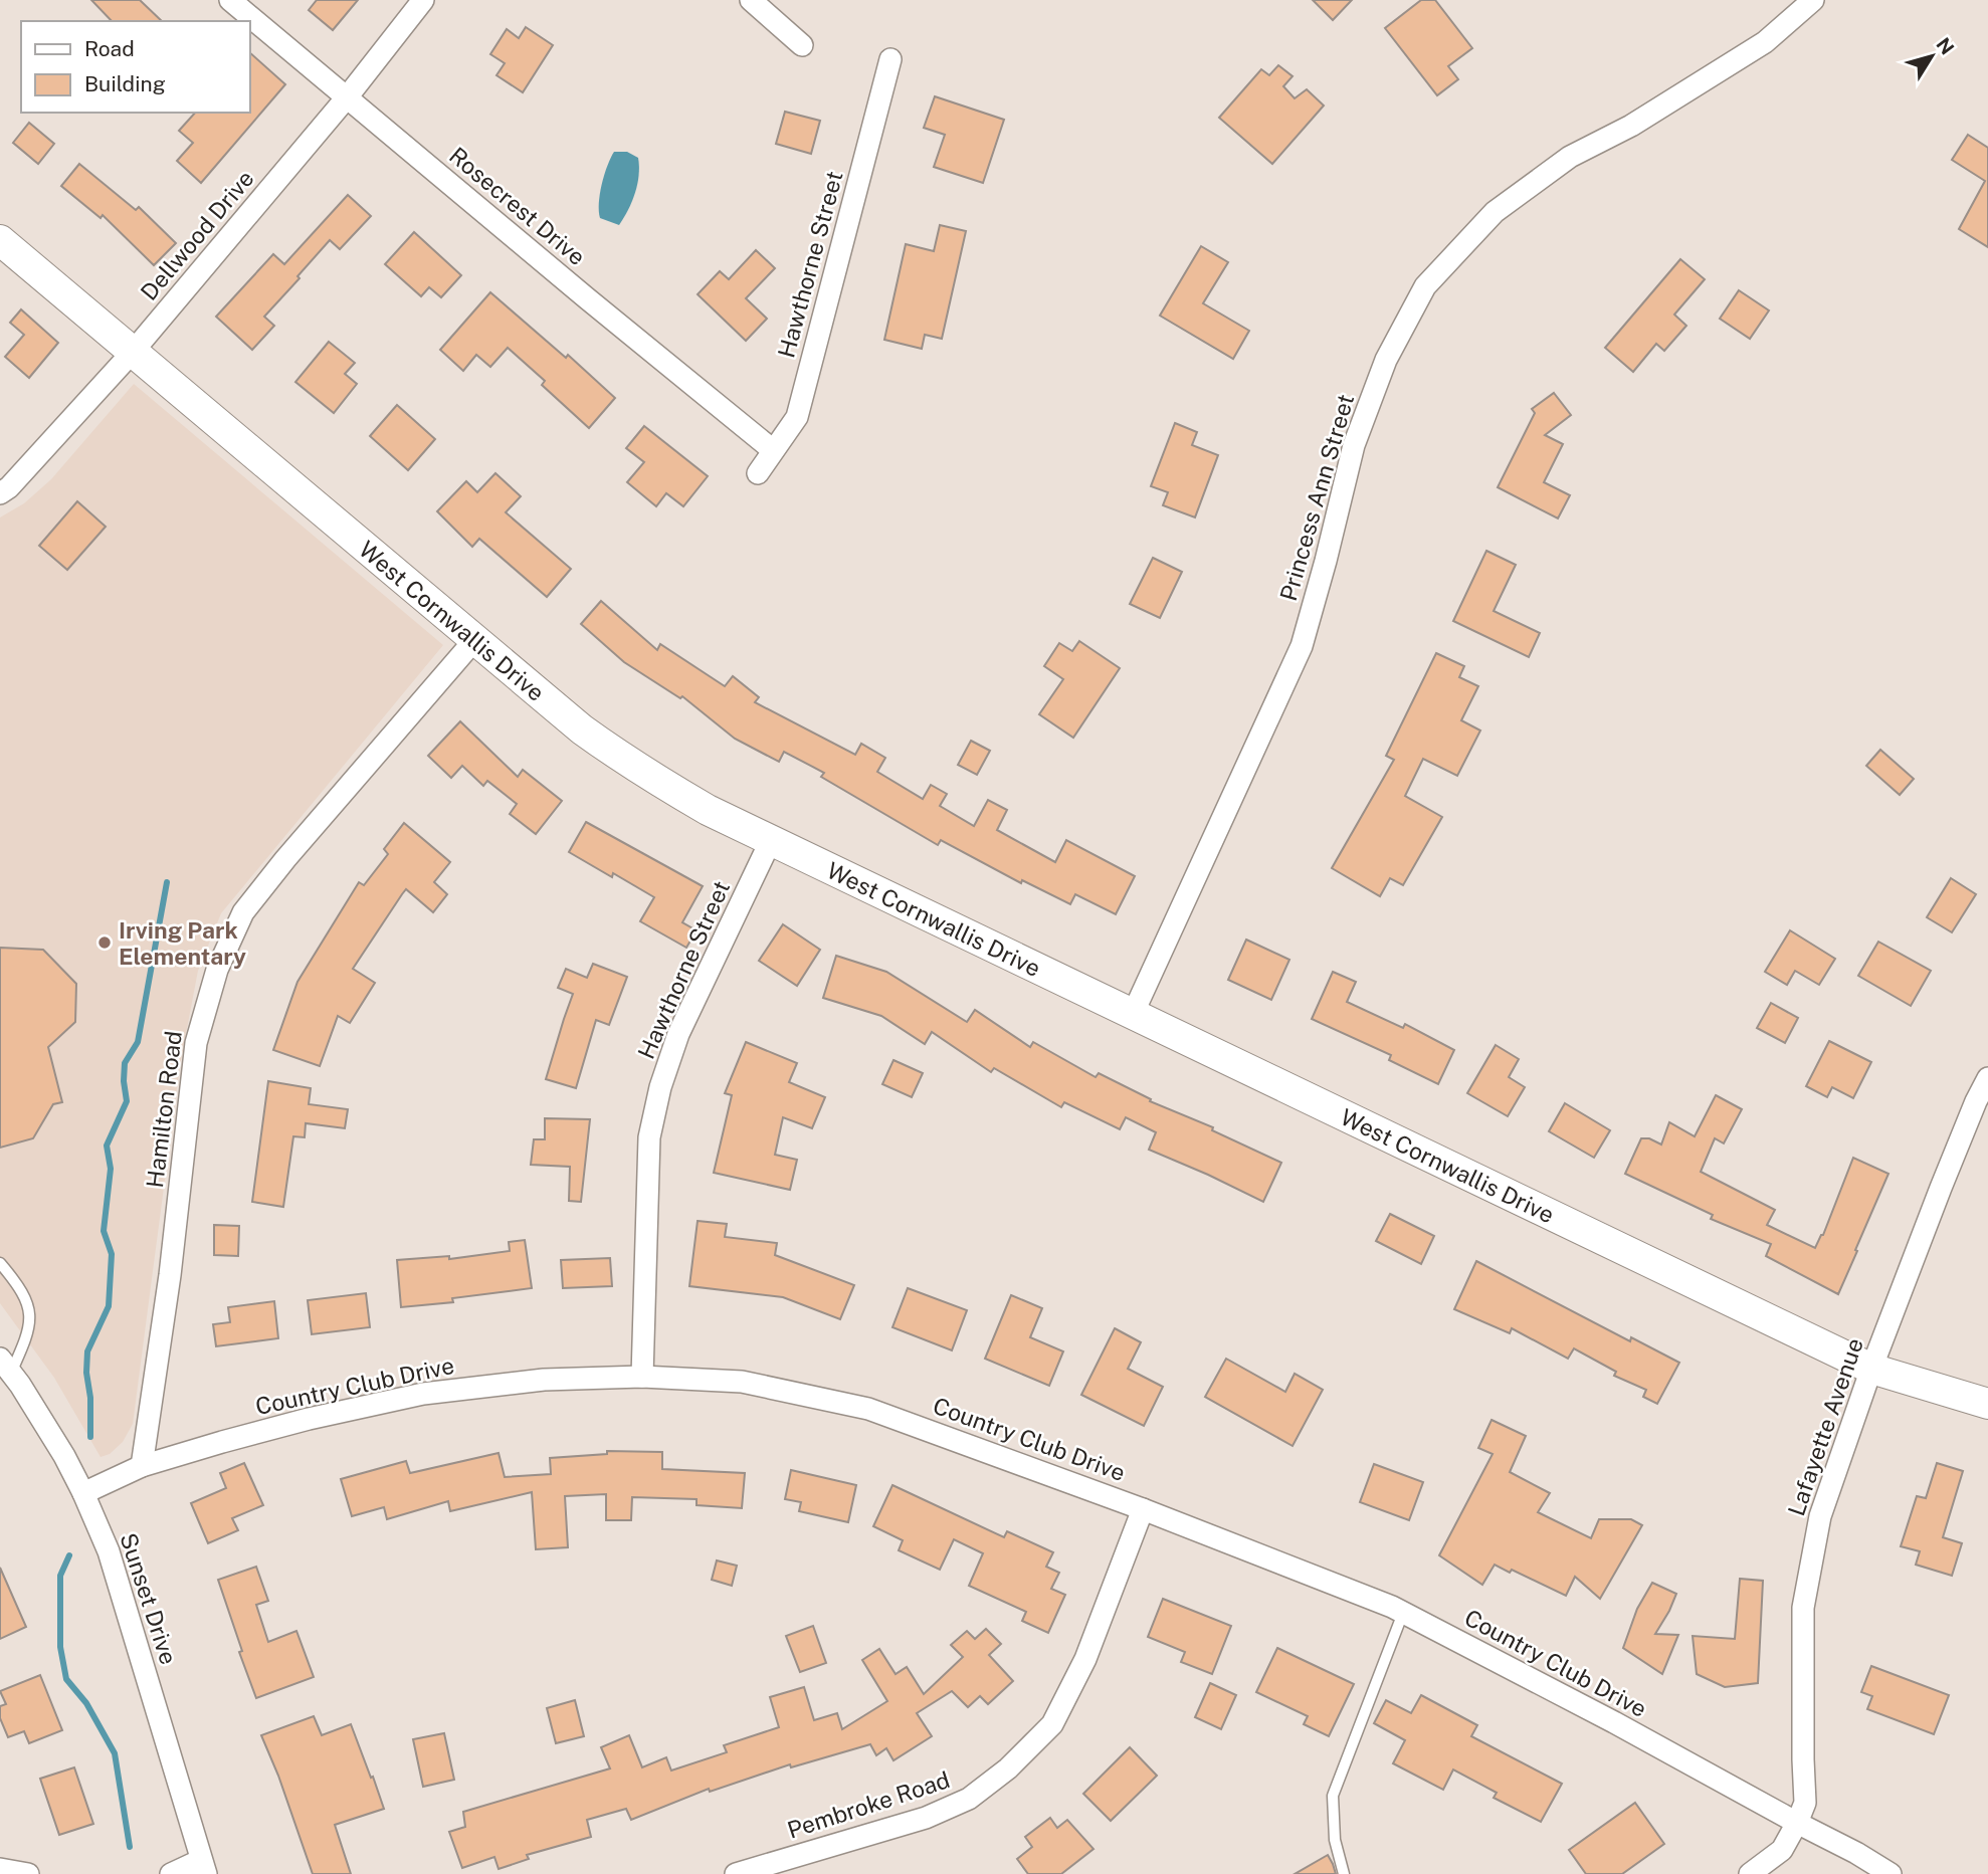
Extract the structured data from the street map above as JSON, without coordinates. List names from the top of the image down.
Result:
{
  "streets": {
    "street": [
      "Rosecrest Drive",
      "Dellwood Drive",
      "Hawthorne Street",
      "Princess Ann Street",
      "West Cornwallis Drive",
      "Hamilton Road",
      "Country Club Drive",
      "Lafayette Avenue",
      "Sunset Drive",
      "Pembroke Road"
    ]
  },
  "crossings": [
    ["Rosecrest Drive", "Dellwood Drive"],
    ["Rosecrest Drive", "Hawthorne Street"],
    ["Dellwood Drive", "West Cornwallis Drive"],
    ["Hawthorne Street", "West Cornwallis Drive"],
    ["Hawthorne Street", "Country Club Drive"],
    ["Princess Ann Street", "West Cornwallis Drive"],
    ["West Cornwallis Drive", "Hamilton Road"],
    ["West Cornwallis Drive", "Lafayette Avenue"],
    ["Hamilton Road", "Country Club Drive"],
    ["Country Club Drive", "Lafayette Avenue"],
    ["Country Club Drive", "Sunset Drive"],
    ["Country Club Drive", "Pembroke Road"]
  ],
  "places": ["Irving Park Elementary"],
  "legend": ["Road", "Building"],
  "north": "top right"
}
